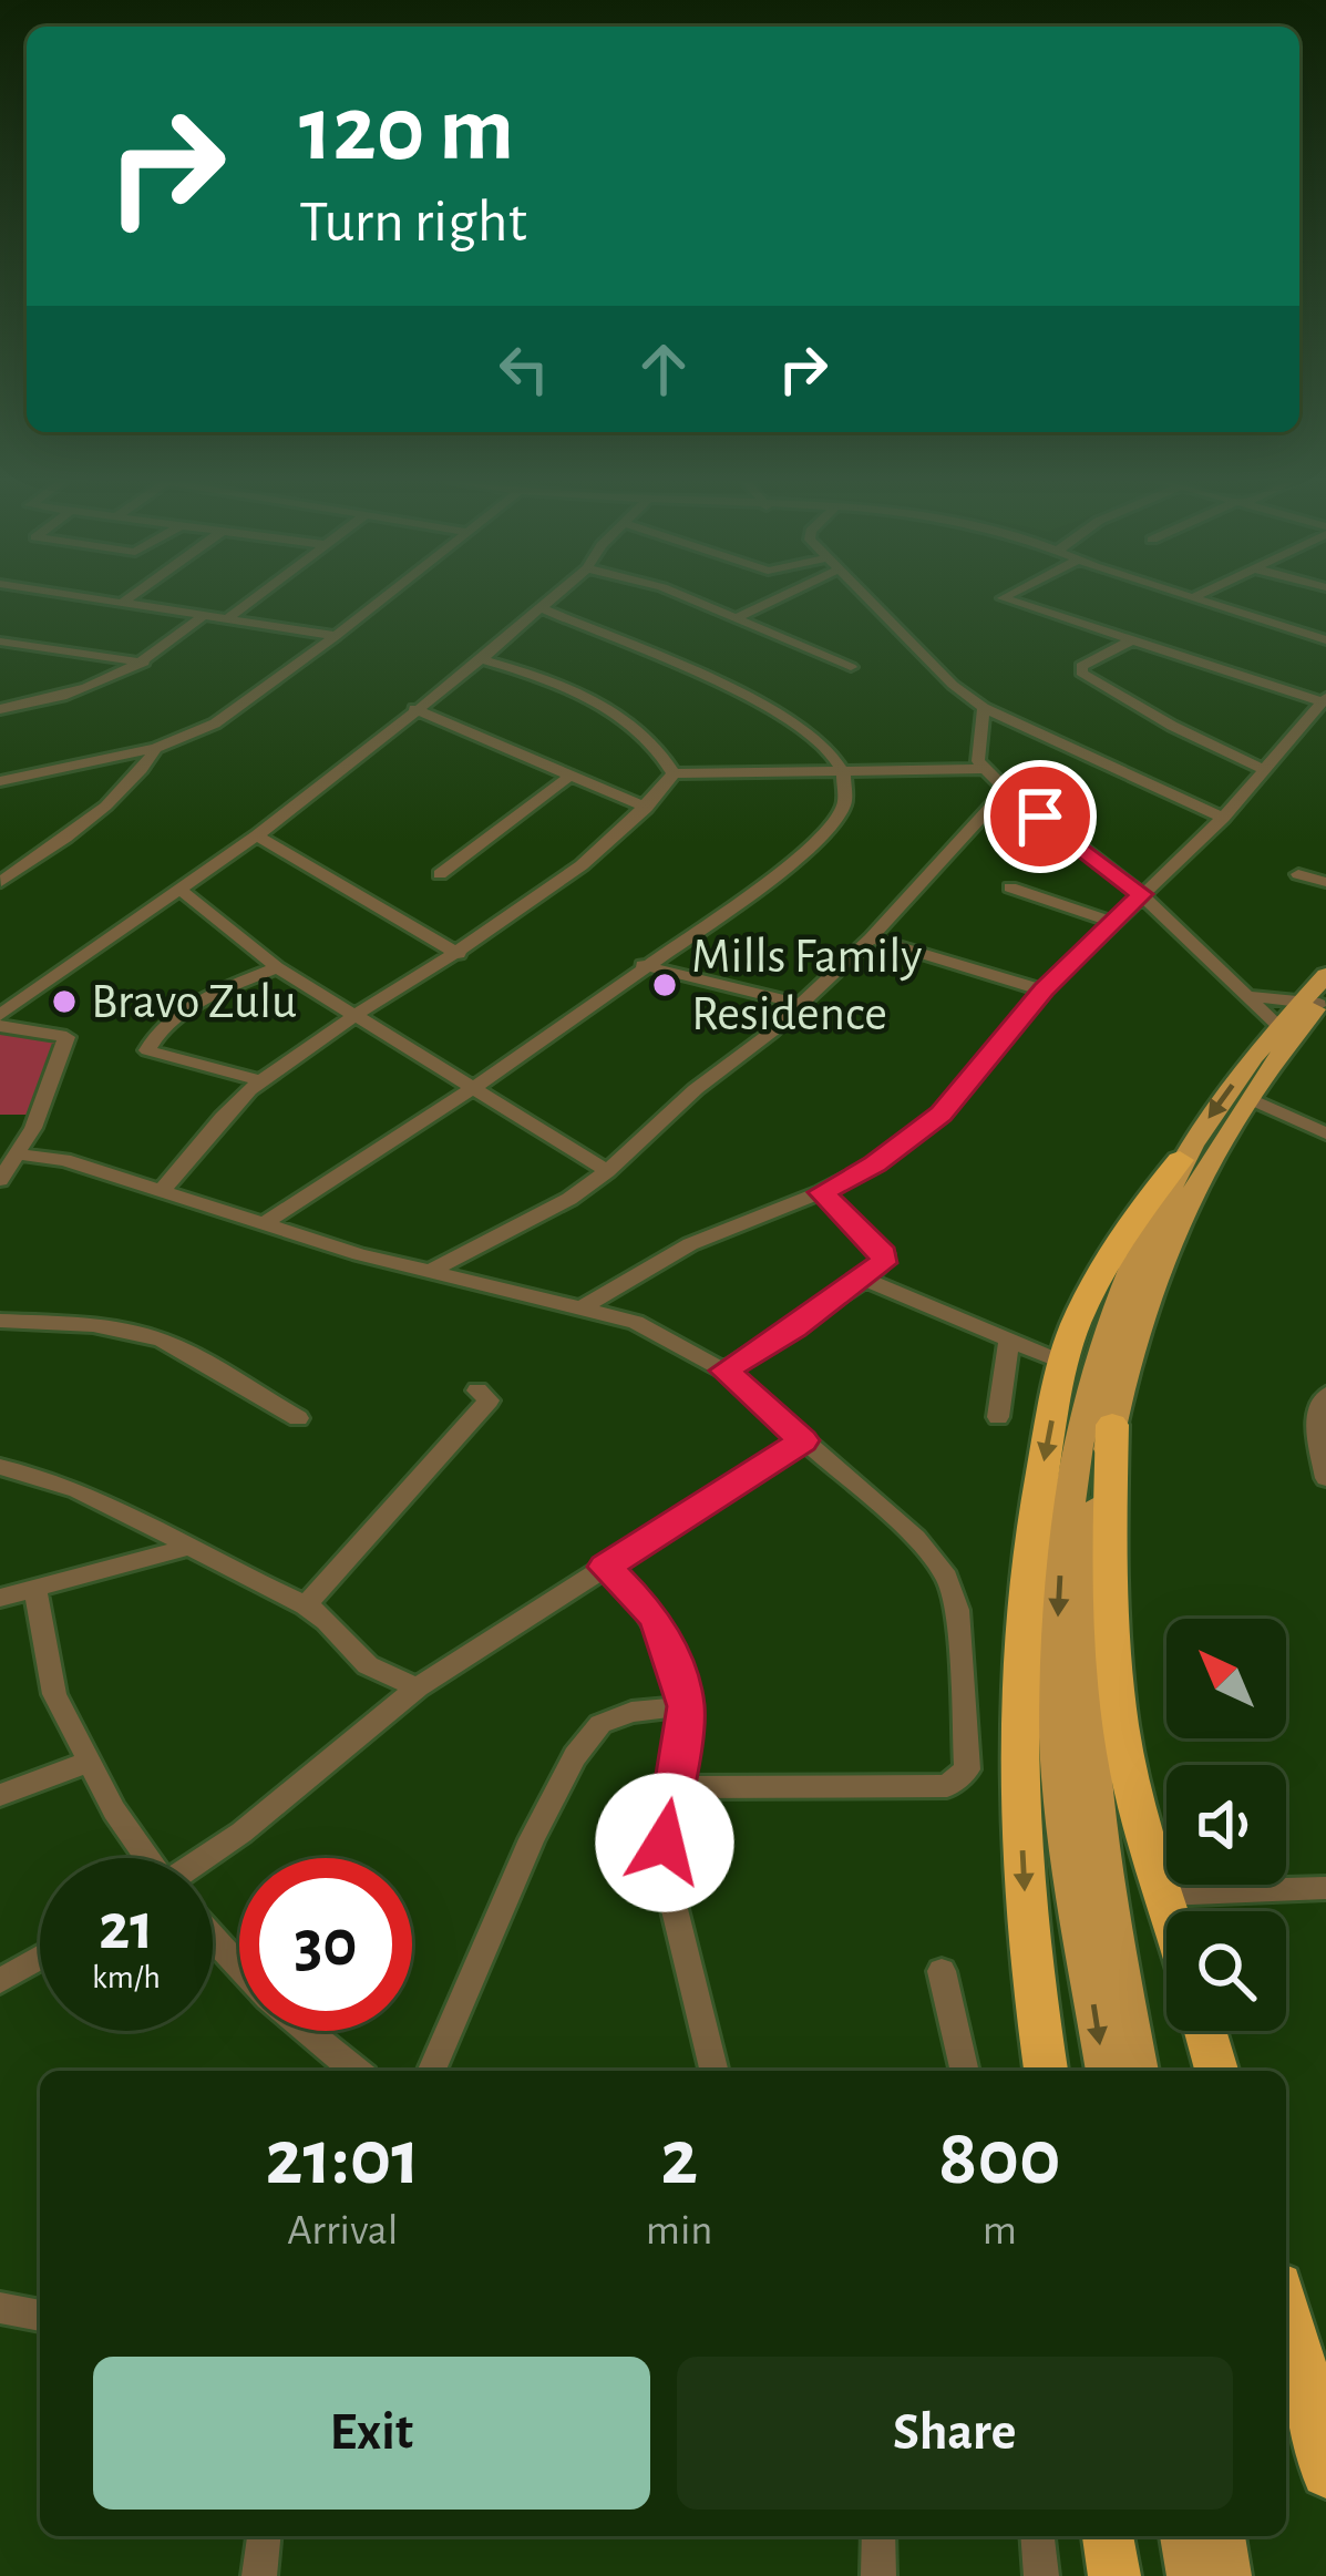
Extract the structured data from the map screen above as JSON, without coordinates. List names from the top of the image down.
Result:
{
  "places": ["Mills Family Residence", "Bravo Zulu"],
  "north": "top left",
  "page": {
    "turn": ["120 m", "Turn right"],
    "speed": "21 km/h",
    "limit": "30",
    "eta": [
      "21:01",
      "Arrival",
      "2",
      "min",
      "800",
      "m"
    ],
    "buttons": ["Exit", "Share"]
  }
}
